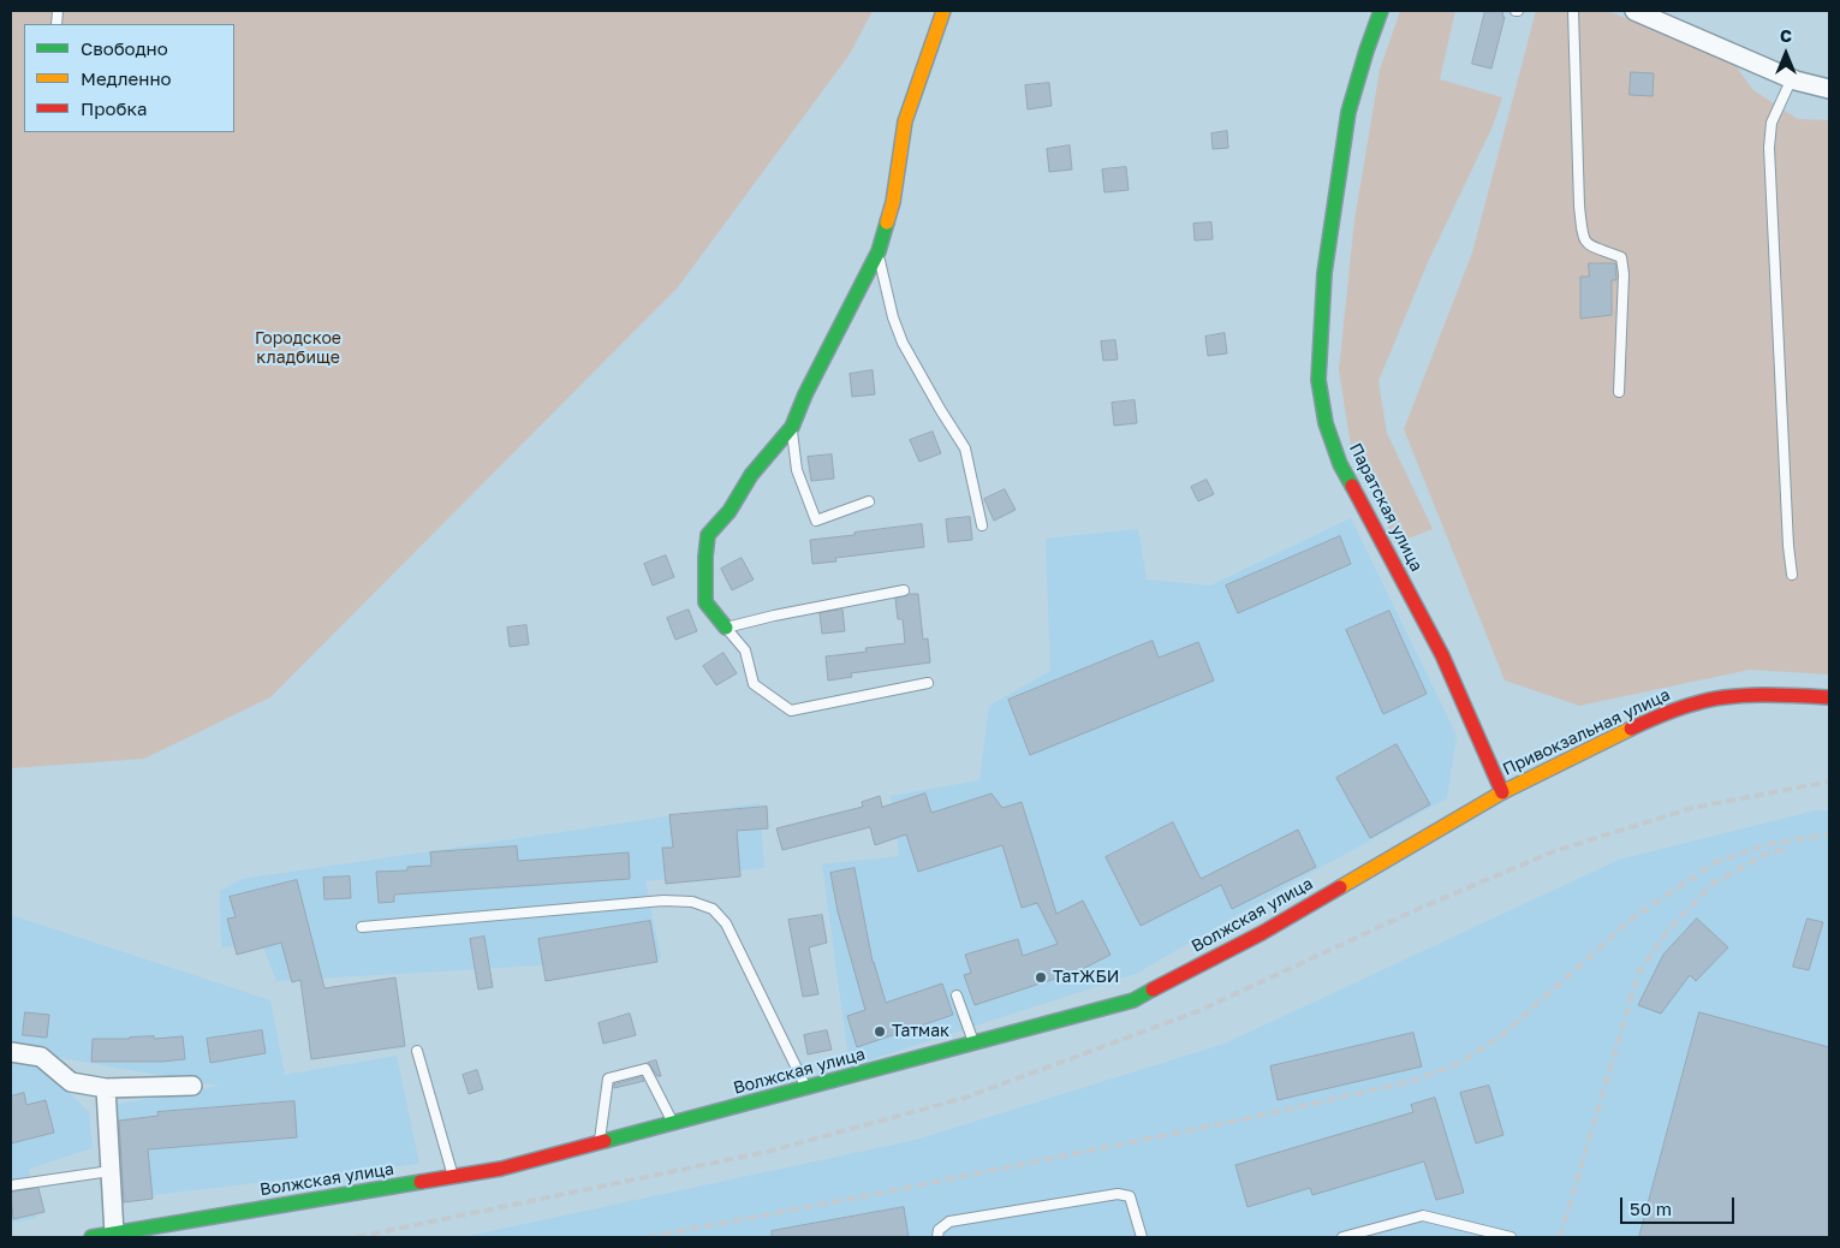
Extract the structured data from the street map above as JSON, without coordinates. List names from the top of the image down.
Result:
{
  "streets": {
    "main road": ["Паратская улица", "Привокзальная улица", "Волжская улица"]
  },
  "crossings": [
    ["Паратская улица", "Привокзальная улица"],
    ["Паратская улица", "Волжская улица"],
    ["Привокзальная улица", "Волжская улица"]
  ],
  "parks": ["Городское кладбище"],
  "places": ["ТатЖБИ", "Татмак"],
  "legend": ["Свободно", "Медленно", "Пробка"],
  "scale_bar": "50 m",
  "north": "top"
}
